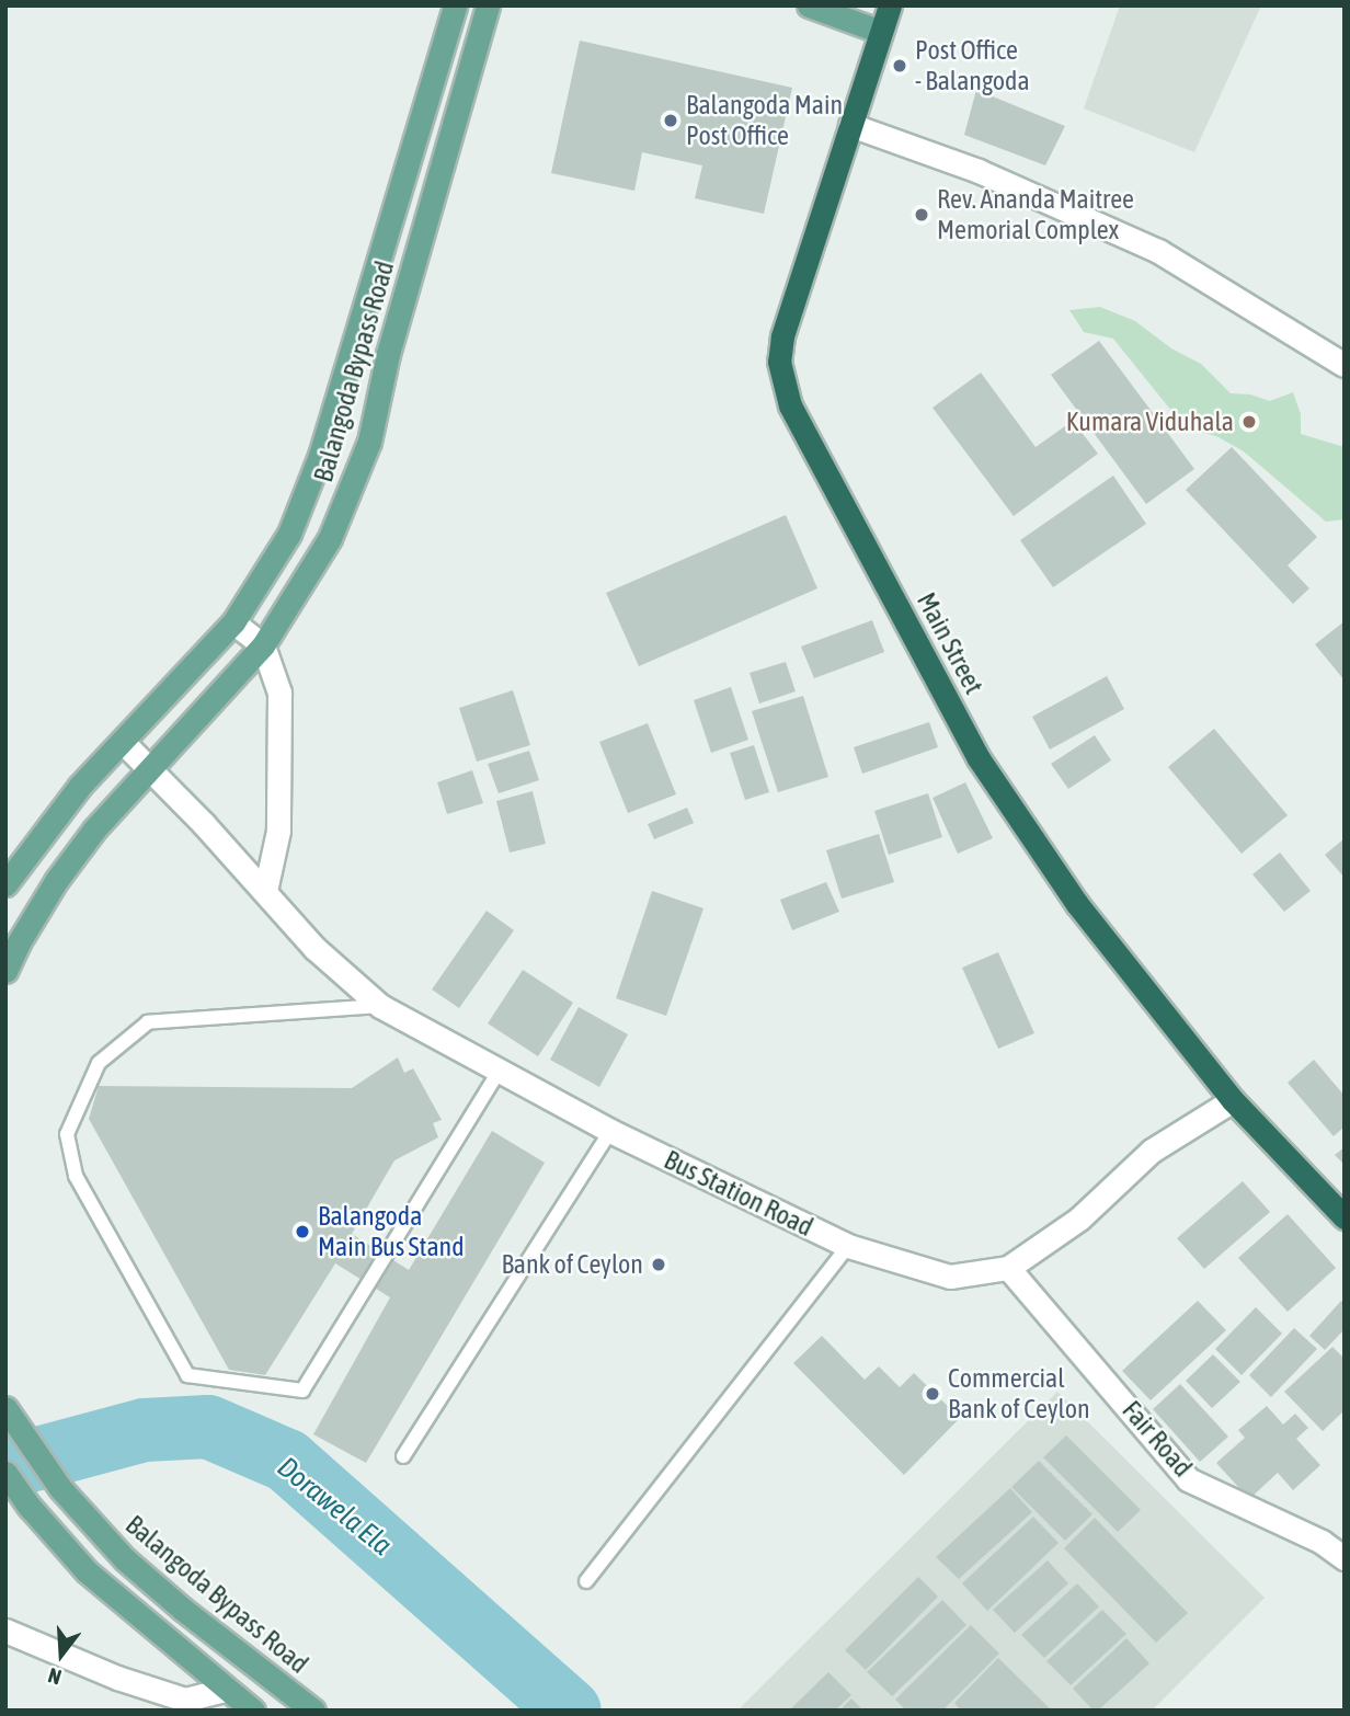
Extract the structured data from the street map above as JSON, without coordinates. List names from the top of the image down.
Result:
{
  "streets": {
    "highway": ["Main Street"],
    "main road": ["Balangoda Bypass Road"],
    "street": ["Bus Station Road", "Fair Road"]
  },
  "crossings": [
    ["Balangoda Bypass Road", "Bus Station Road"],
    ["Main Street", "Bus Station Road"],
    ["Bus Station Road", "Fair Road"]
  ],
  "water": ["Dorawela Ela"],
  "places": [
    "Post Office - Balangoda",
    "Balangoda Main Post Office",
    "Rev. Ananda Maitree Memorial Complex",
    "Kumara Viduhala",
    "Balangoda Main Bus Stand",
    "Bank of Ceylon",
    "Commercial Bank of Ceylon"
  ],
  "north": "bottom"
}
